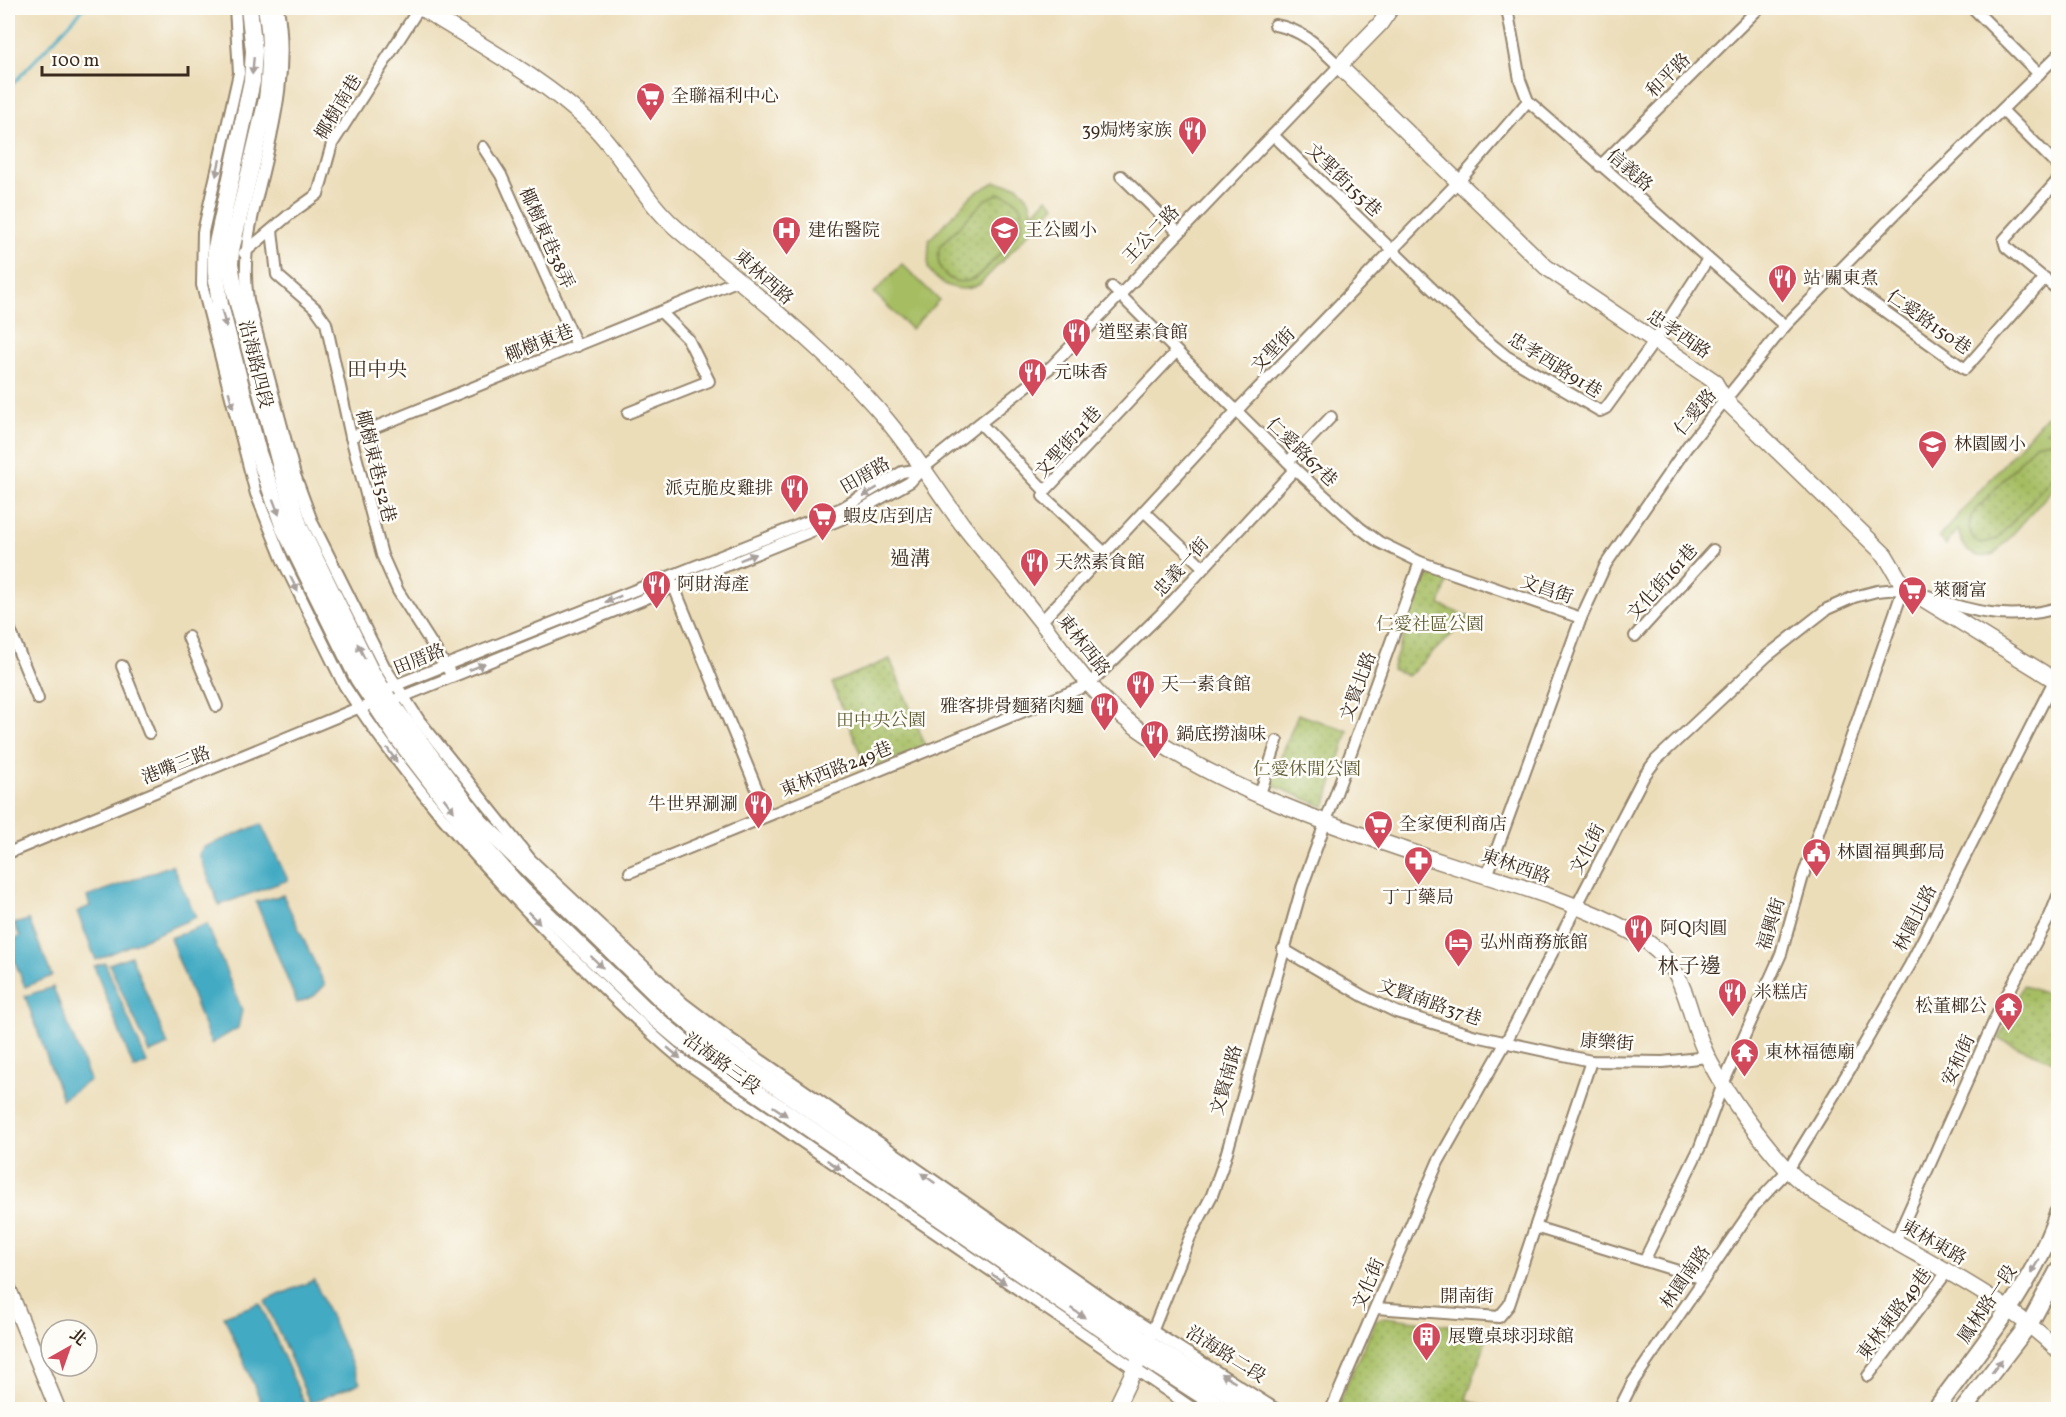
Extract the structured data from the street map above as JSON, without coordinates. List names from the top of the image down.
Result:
{
  "streets": {
    "main road": [
      "沿海路四段",
      "沿海路三段",
      "鳳林路一段",
      "沿海路二段"
    ],
    "street": [
      "和平路",
      "椰樹南巷",
      "信義路",
      "文聖街155巷",
      "王公二路",
      "椰樹東巷38弄",
      "東林西路",
      "仁愛路150巷",
      "忠孝西路",
      "椰樹東巷",
      "文聖街",
      "忠孝西路91巷",
      "仁愛路",
      "文聖街21巷",
      "仁愛路67巷",
      "椰樹東巷152巷",
      "田厝路",
      "忠義一街",
      "文化街161巷",
      "文昌街",
      "文賢北路",
      "港嘴三路",
      "東林西路249巷",
      "文化街",
      "林園北路",
      "福興街",
      "文賢南路37巷",
      "康樂街",
      "安和街",
      "文賢南路",
      "東林東路",
      "林園南路",
      "開南街",
      "東林東路49巷"
    ]
  },
  "crossings": [
    ["和平路", "信義路"],
    ["椰樹南巷", "東林西路"],
    ["椰樹南巷", "沿海路四段"],
    ["椰樹南巷", "椰樹東巷152巷"],
    ["信義路", "文聖街"],
    ["信義路", "仁愛路"],
    ["文聖街155巷", "王公二路"],
    ["文聖街155巷", "文聖街"],
    ["文聖街155巷", "忠孝西路91巷"],
    ["王公二路", "東林西路"],
    ["王公二路", "忠孝西路"],
    ["王公二路", "仁愛路67巷"],
    ["王公二路", "田厝路"],
    ["椰樹東巷38弄", "椰樹東巷"],
    ["東林西路", "椰樹東巷"],
    ["東林西路", "文聖街"],
    ["東林西路", "仁愛路"],
    ["東林西路", "田厝路"],
    ["東林西路", "忠義一街"],
    ["東林西路", "文賢北路"],
    ["東林西路", "東林西路249巷"],
    ["東林西路", "文化街"],
    ["東林西路", "林園北路"],
    ["東林西路", "福興街"],
    ["東林西路", "康樂街"],
    ["東林西路", "文賢南路"],
    ["東林西路", "東林東路"],
    ["東林西路", "林園南路"],
    ["仁愛路150巷", "仁愛路"],
    ["忠孝西路", "文聖街"],
    ["忠孝西路", "忠孝西路91巷"],
    ["忠孝西路", "仁愛路"],
    ["忠孝西路", "文化街"],
    ["忠孝西路", "林園北路"],
    ["忠孝西路", "福興街"],
    ["椰樹東巷", "椰樹東巷152巷"],
    ["文聖街", "文聖街21巷"],
    ["文聖街", "仁愛路67巷"],
    ["沿海路四段", "田厝路"],
    ["沿海路四段", "港嘴三路"],
    ["沿海路四段", "沿海路三段"],
    ["仁愛路", "文昌街"],
    ["文聖街21巷", "仁愛路67巷"],
    ["仁愛路67巷", "忠義一街"],
    ["仁愛路67巷", "文昌街"],
    ["仁愛路67巷", "文賢北路"],
    ["椰樹東巷152巷", "田厝路"],
    ["田厝路", "港嘴三路"],
    ["田厝路", "沿海路三段"],
    ["忠義一街", "東林西路249巷"],
    ["文賢北路", "文賢南路"],
    ["港嘴三路", "沿海路三段"],
    ["文化街", "福興街"],
    ["文化街", "文賢南路37巷"],
    ["文化街", "康樂街"],
    ["文化街", "開南街"],
    ["林園北路", "東林東路"],
    ["林園北路", "林園南路"],
    ["文賢南路37巷", "康樂街"],
    ["文賢南路37巷", "文賢南路"],
    ["康樂街", "開南街"],
    ["安和街", "東林東路"],
    ["沿海路三段", "文賢南路"],
    ["沿海路三段", "沿海路二段"],
    ["文賢南路", "沿海路二段"],
    ["東林東路", "林園南路"],
    ["東林東路", "鳳林路一段"],
    ["東林東路", "東林東路49巷"]
  ],
  "districts": ["田中央", "過溝", "林子邊"],
  "parks": ["仁愛社區公園", "田中央公園", "仁愛休閒公園"],
  "places": {
    "supermarket": [
      "全聯福利中心",
      "蝦皮店到店",
      "萊爾富",
      "全家便利商店"
    ],
    "restaurant": [
      "39焗烤家族",
      "站 關東煮",
      "道堅素食館",
      "元味香",
      "派克脆皮雞排",
      "天然素食館",
      "阿財海產",
      "天一素食館",
      "雅客排骨麵豬肉麵",
      "鍋底撈滷味",
      "牛世界涮涮",
      "阿Q肉圓",
      "米糕店"
    ],
    "hospital": ["建佑醫院"],
    "school or university": ["王公國小", "林園國小"],
    "public building": ["林園福興郵局"],
    "pharmacy": ["丁丁藥局"],
    "hotel": ["弘州商務旅館"],
    "temple": ["松董椰公", "東林福德廟"],
    "building": ["展覽桌球羽球館"]
  },
  "scale_bar": "100 m",
  "north": "top right"
}
